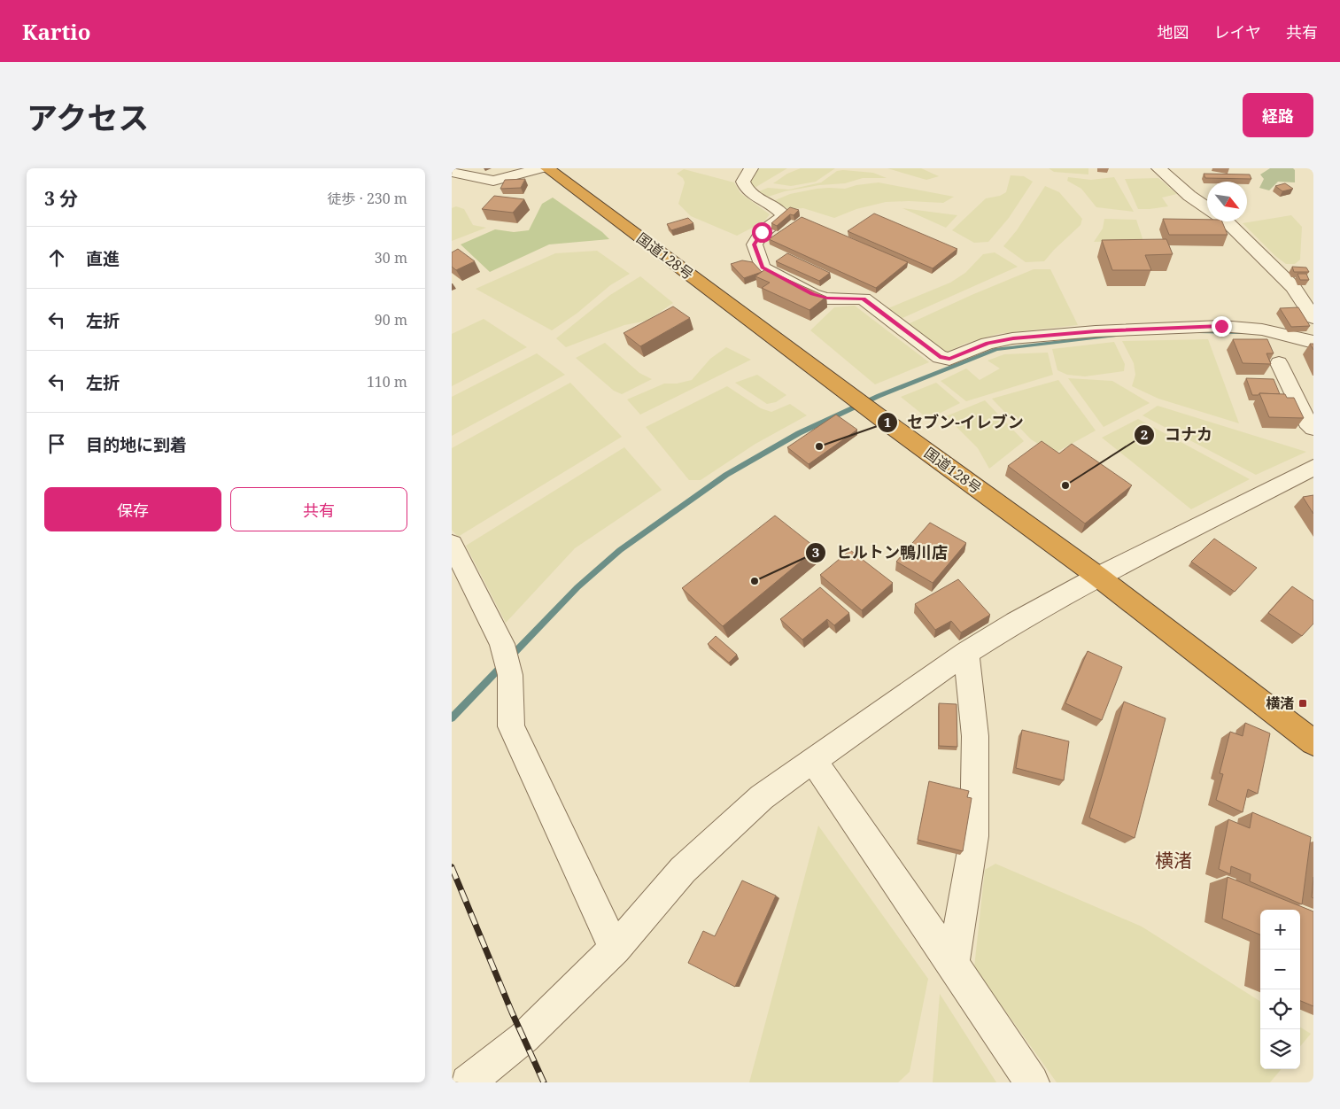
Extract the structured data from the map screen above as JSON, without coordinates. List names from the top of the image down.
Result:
{
  "streets": {
    "highway": ["国道128号"]
  },
  "districts": ["横渚"],
  "places": {
    "other": ["セブン-イレブン", "コナカ", "ヒルトン鴨川店"],
    "transit": ["横渚"]
  },
  "north": "bottom right",
  "page": {
    "header": "Kartio",
    "nav": ["地図", "レイヤ", "共有"],
    "title": "アクセス",
    "buttons": [
      "経路",
      ["保存", "共有"]
    ],
    "heading": ["3 分", "徒歩 · 230 m"],
    "list": [
      ["直進", "30 m"],
      ["左折", "90 m"],
      ["左折", "110 m"],
      "目的地に到着"
    ],
    "map_buttons": ["+", "−"]
  }
}
